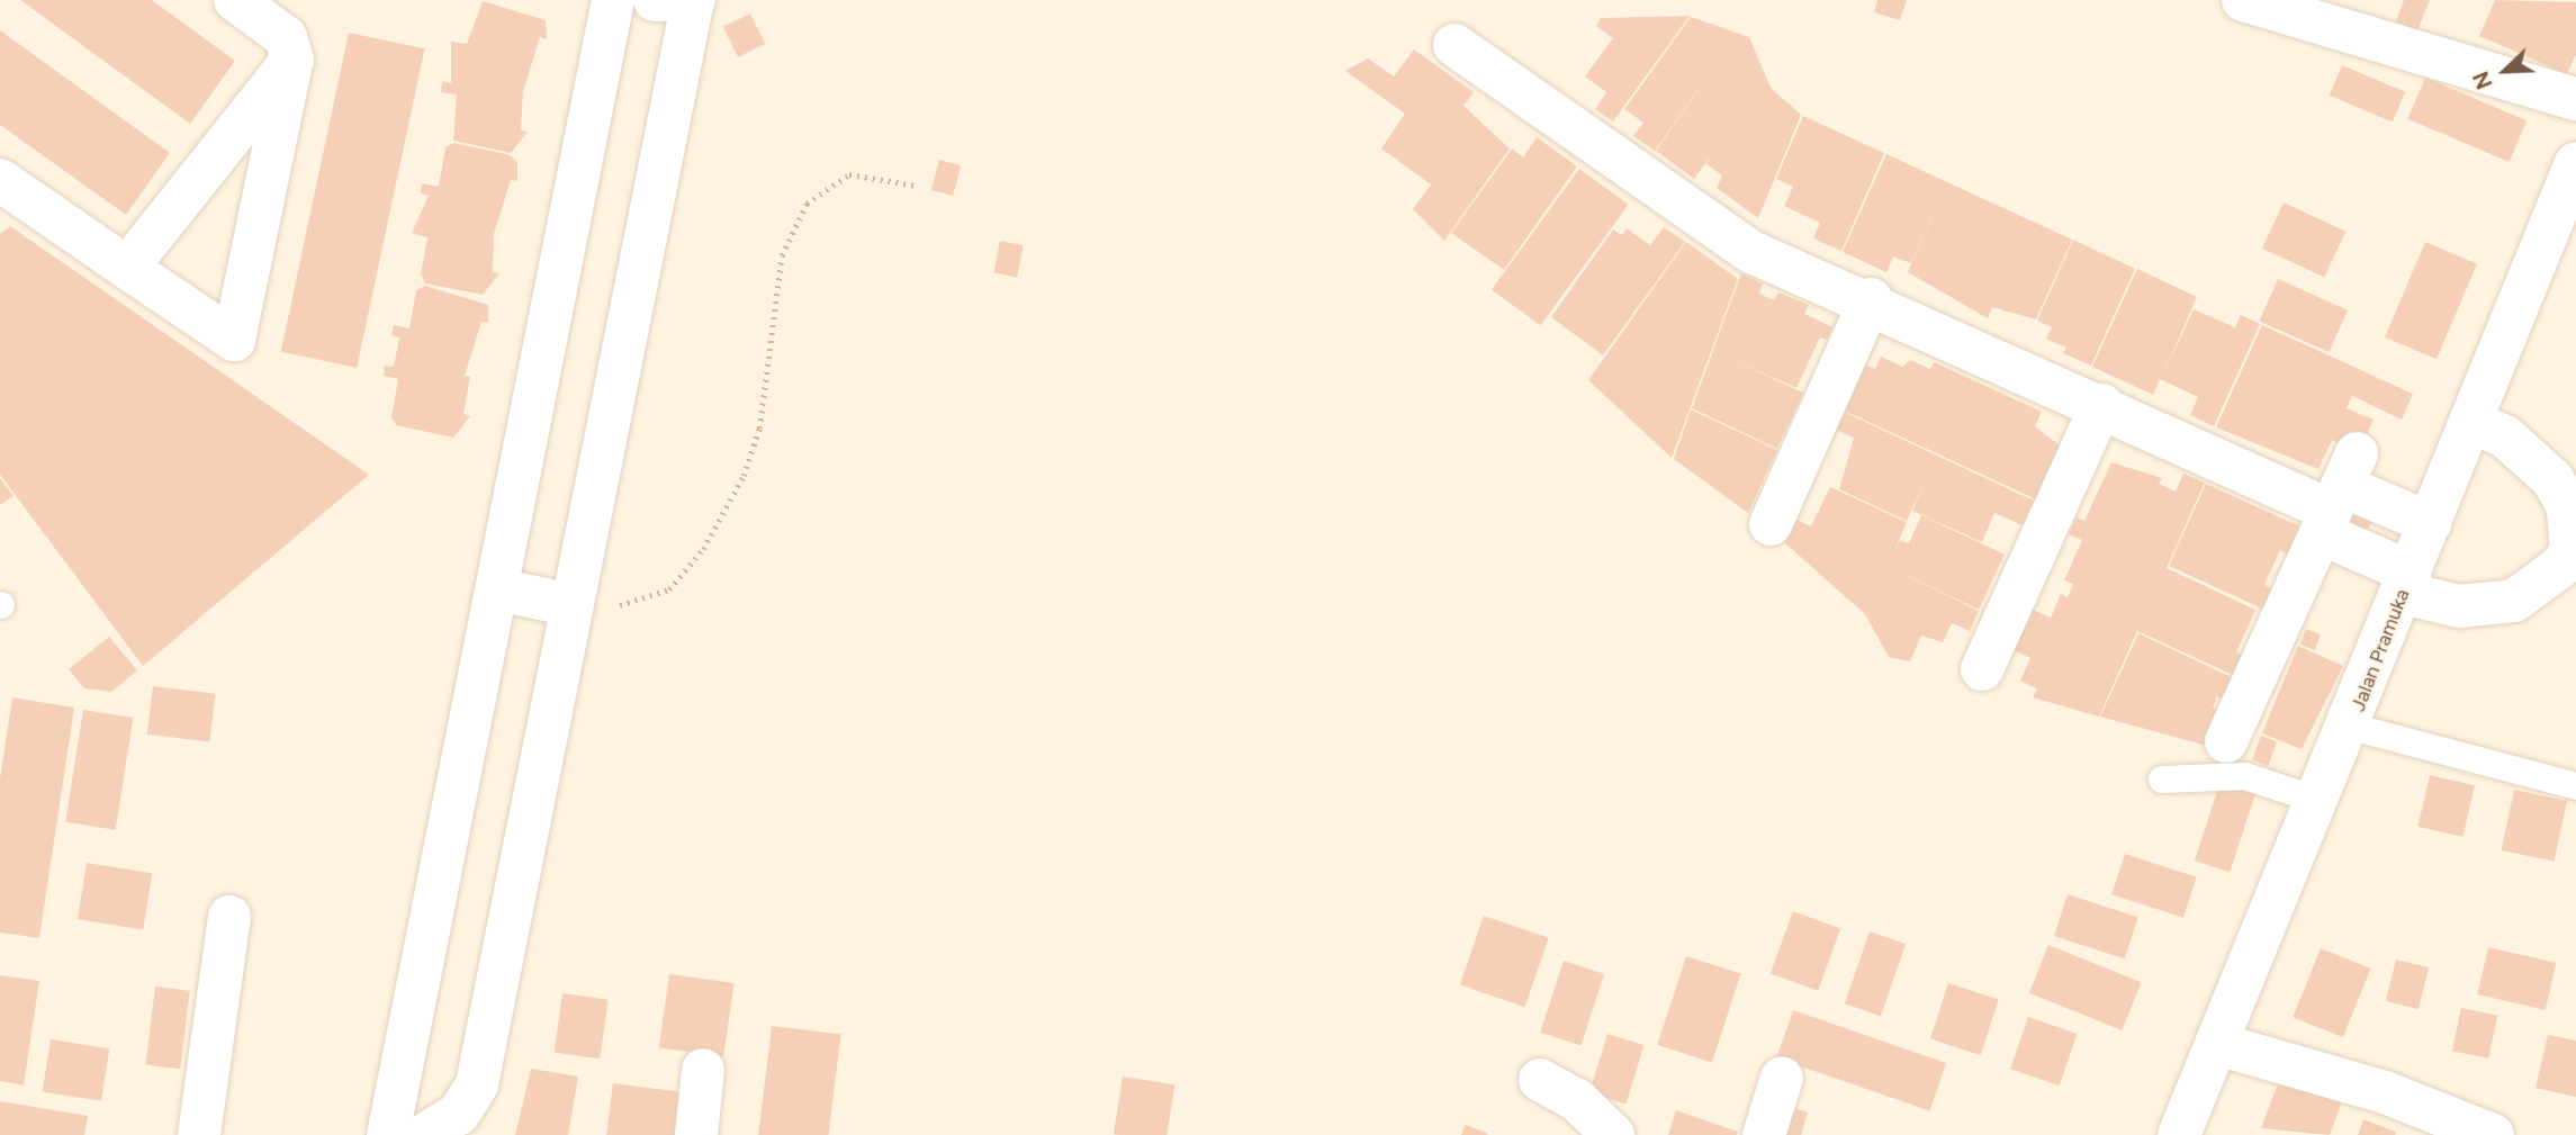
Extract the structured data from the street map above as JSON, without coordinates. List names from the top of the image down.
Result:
{
  "streets": {
    "street": ["Jalan Pramuka"]
  },
  "north": "bottom left"
}
